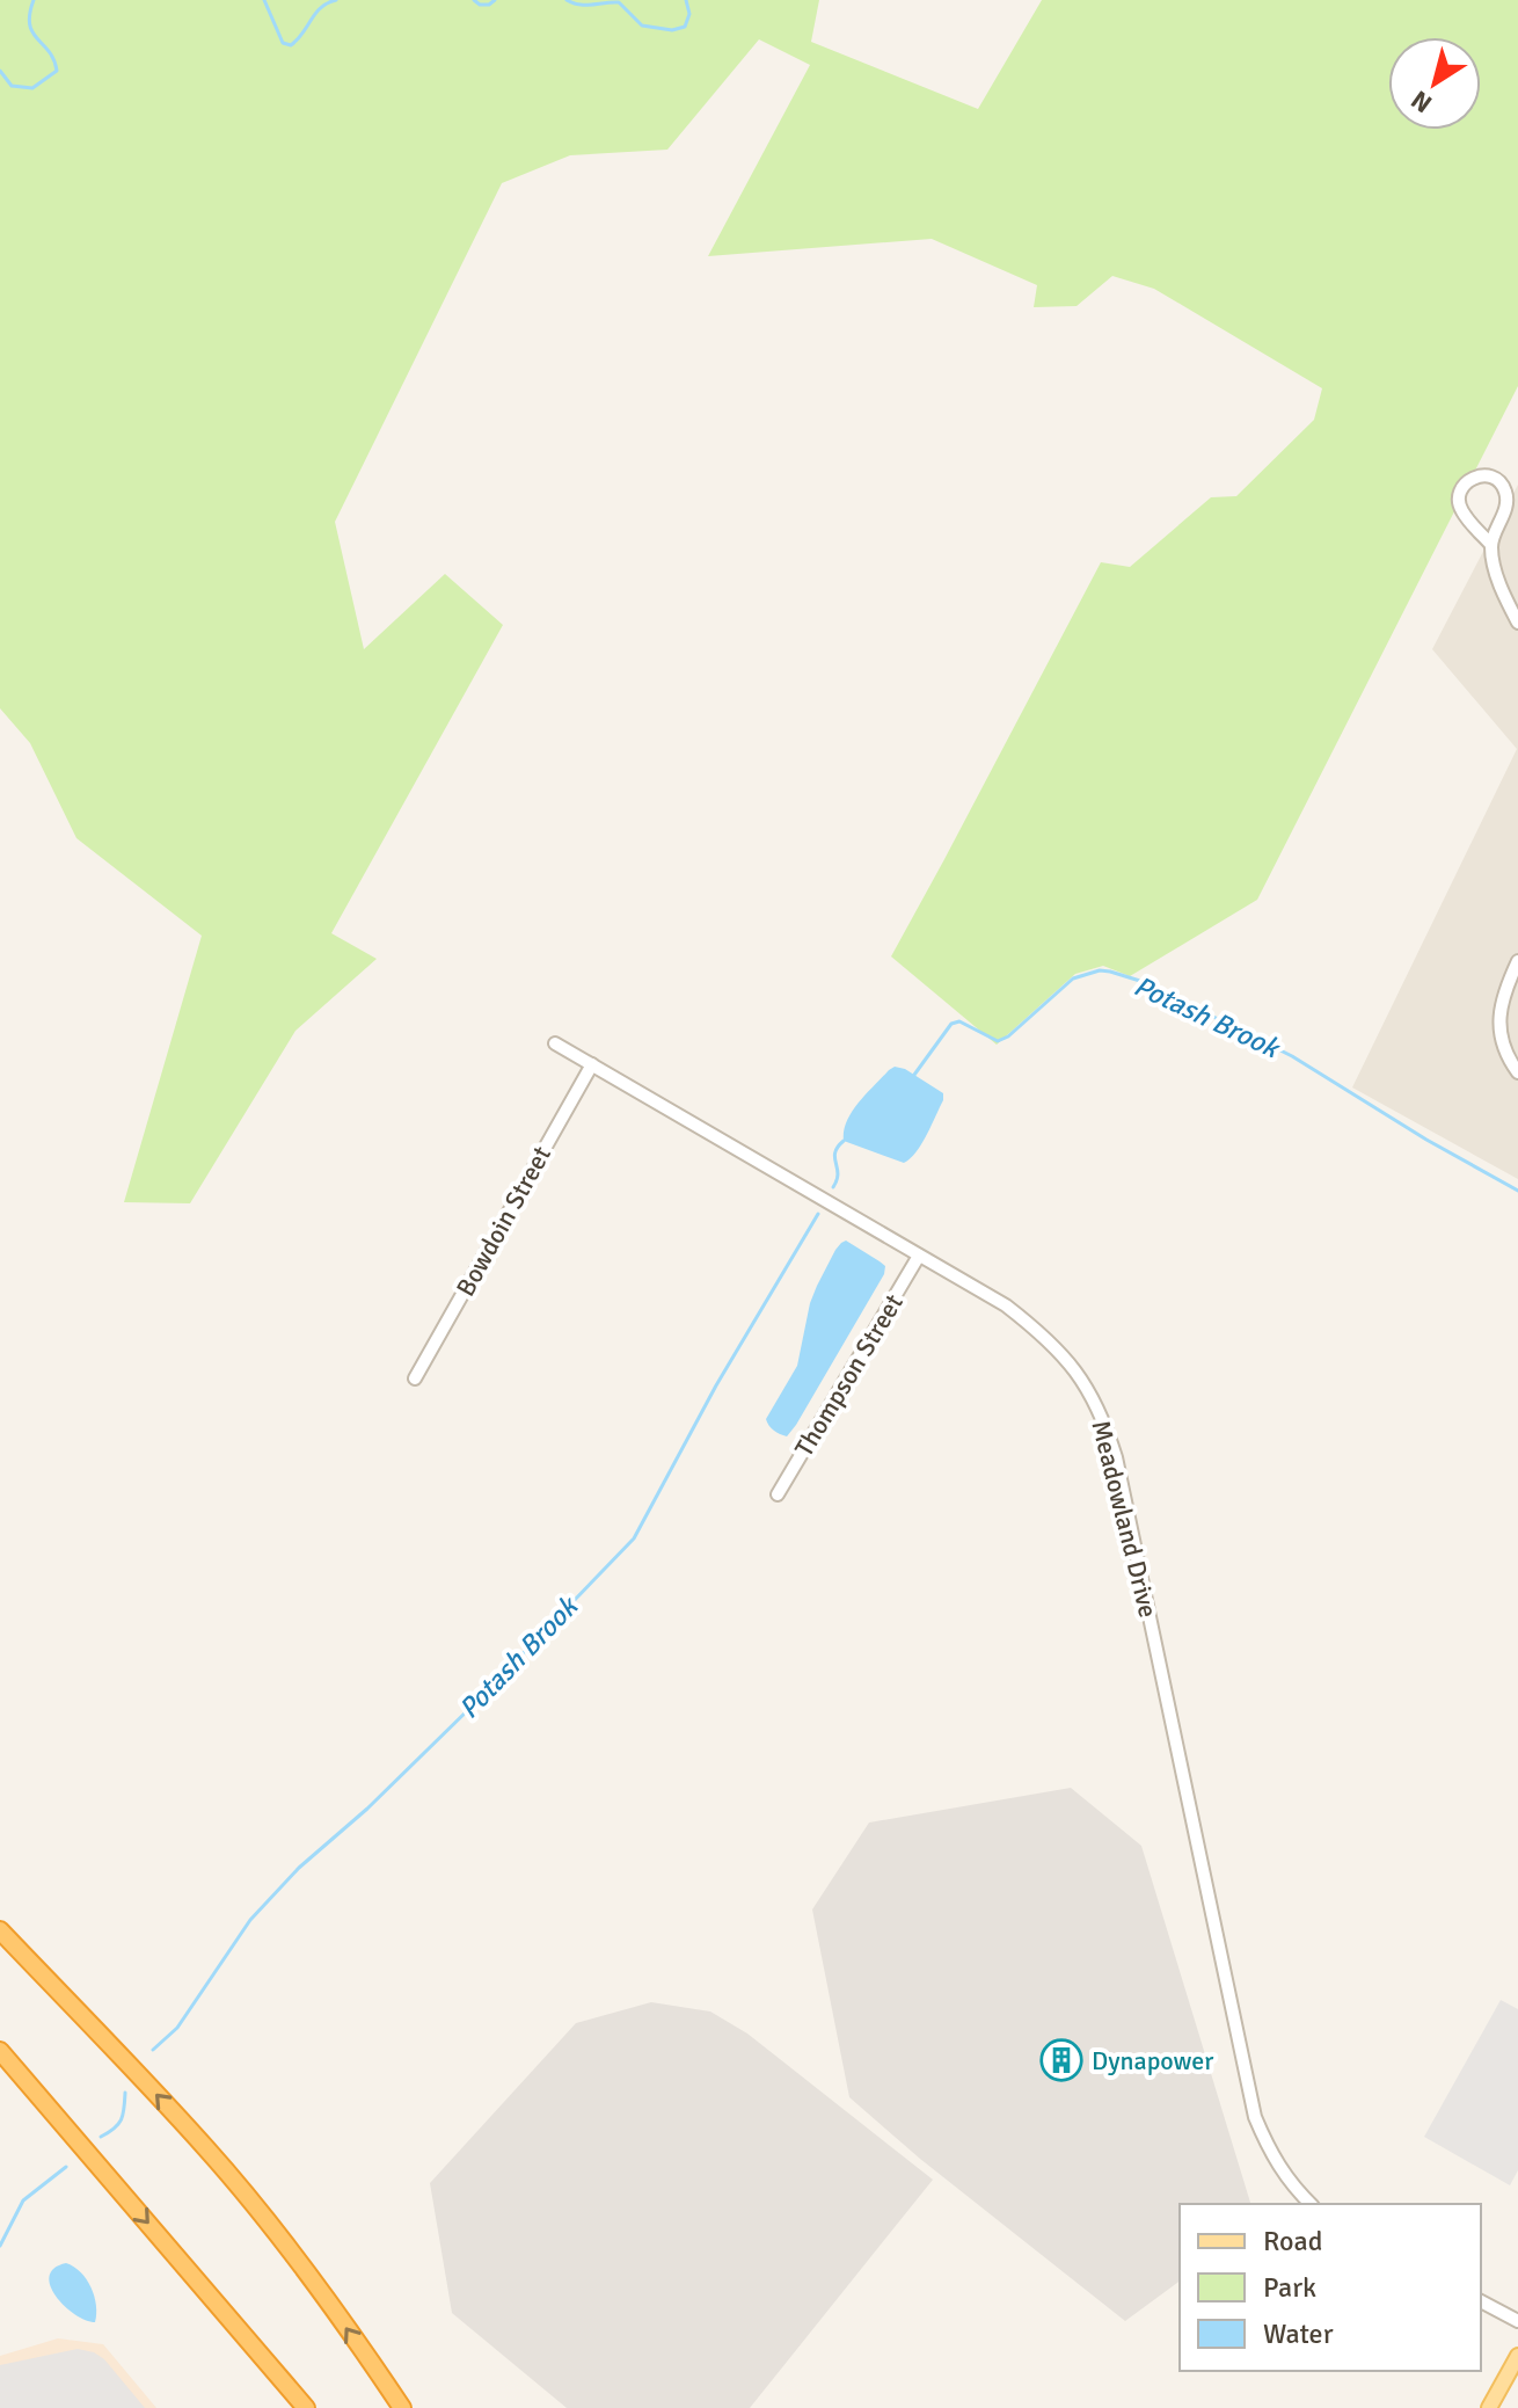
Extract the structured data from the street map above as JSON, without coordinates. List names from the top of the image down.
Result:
{
  "streets": {
    "street": ["Bowdoin Street", "Thompson Street", "Meadowland Drive"]
  },
  "crossings": [
    ["Bowdoin Street", "Meadowland Drive"],
    ["Thompson Street", "Meadowland Drive"]
  ],
  "water": ["Potash Brook"],
  "places": {
    "building": ["Dynapower"]
  },
  "legend": ["Road", "Park", "Water"],
  "north": "bottom left"
}
